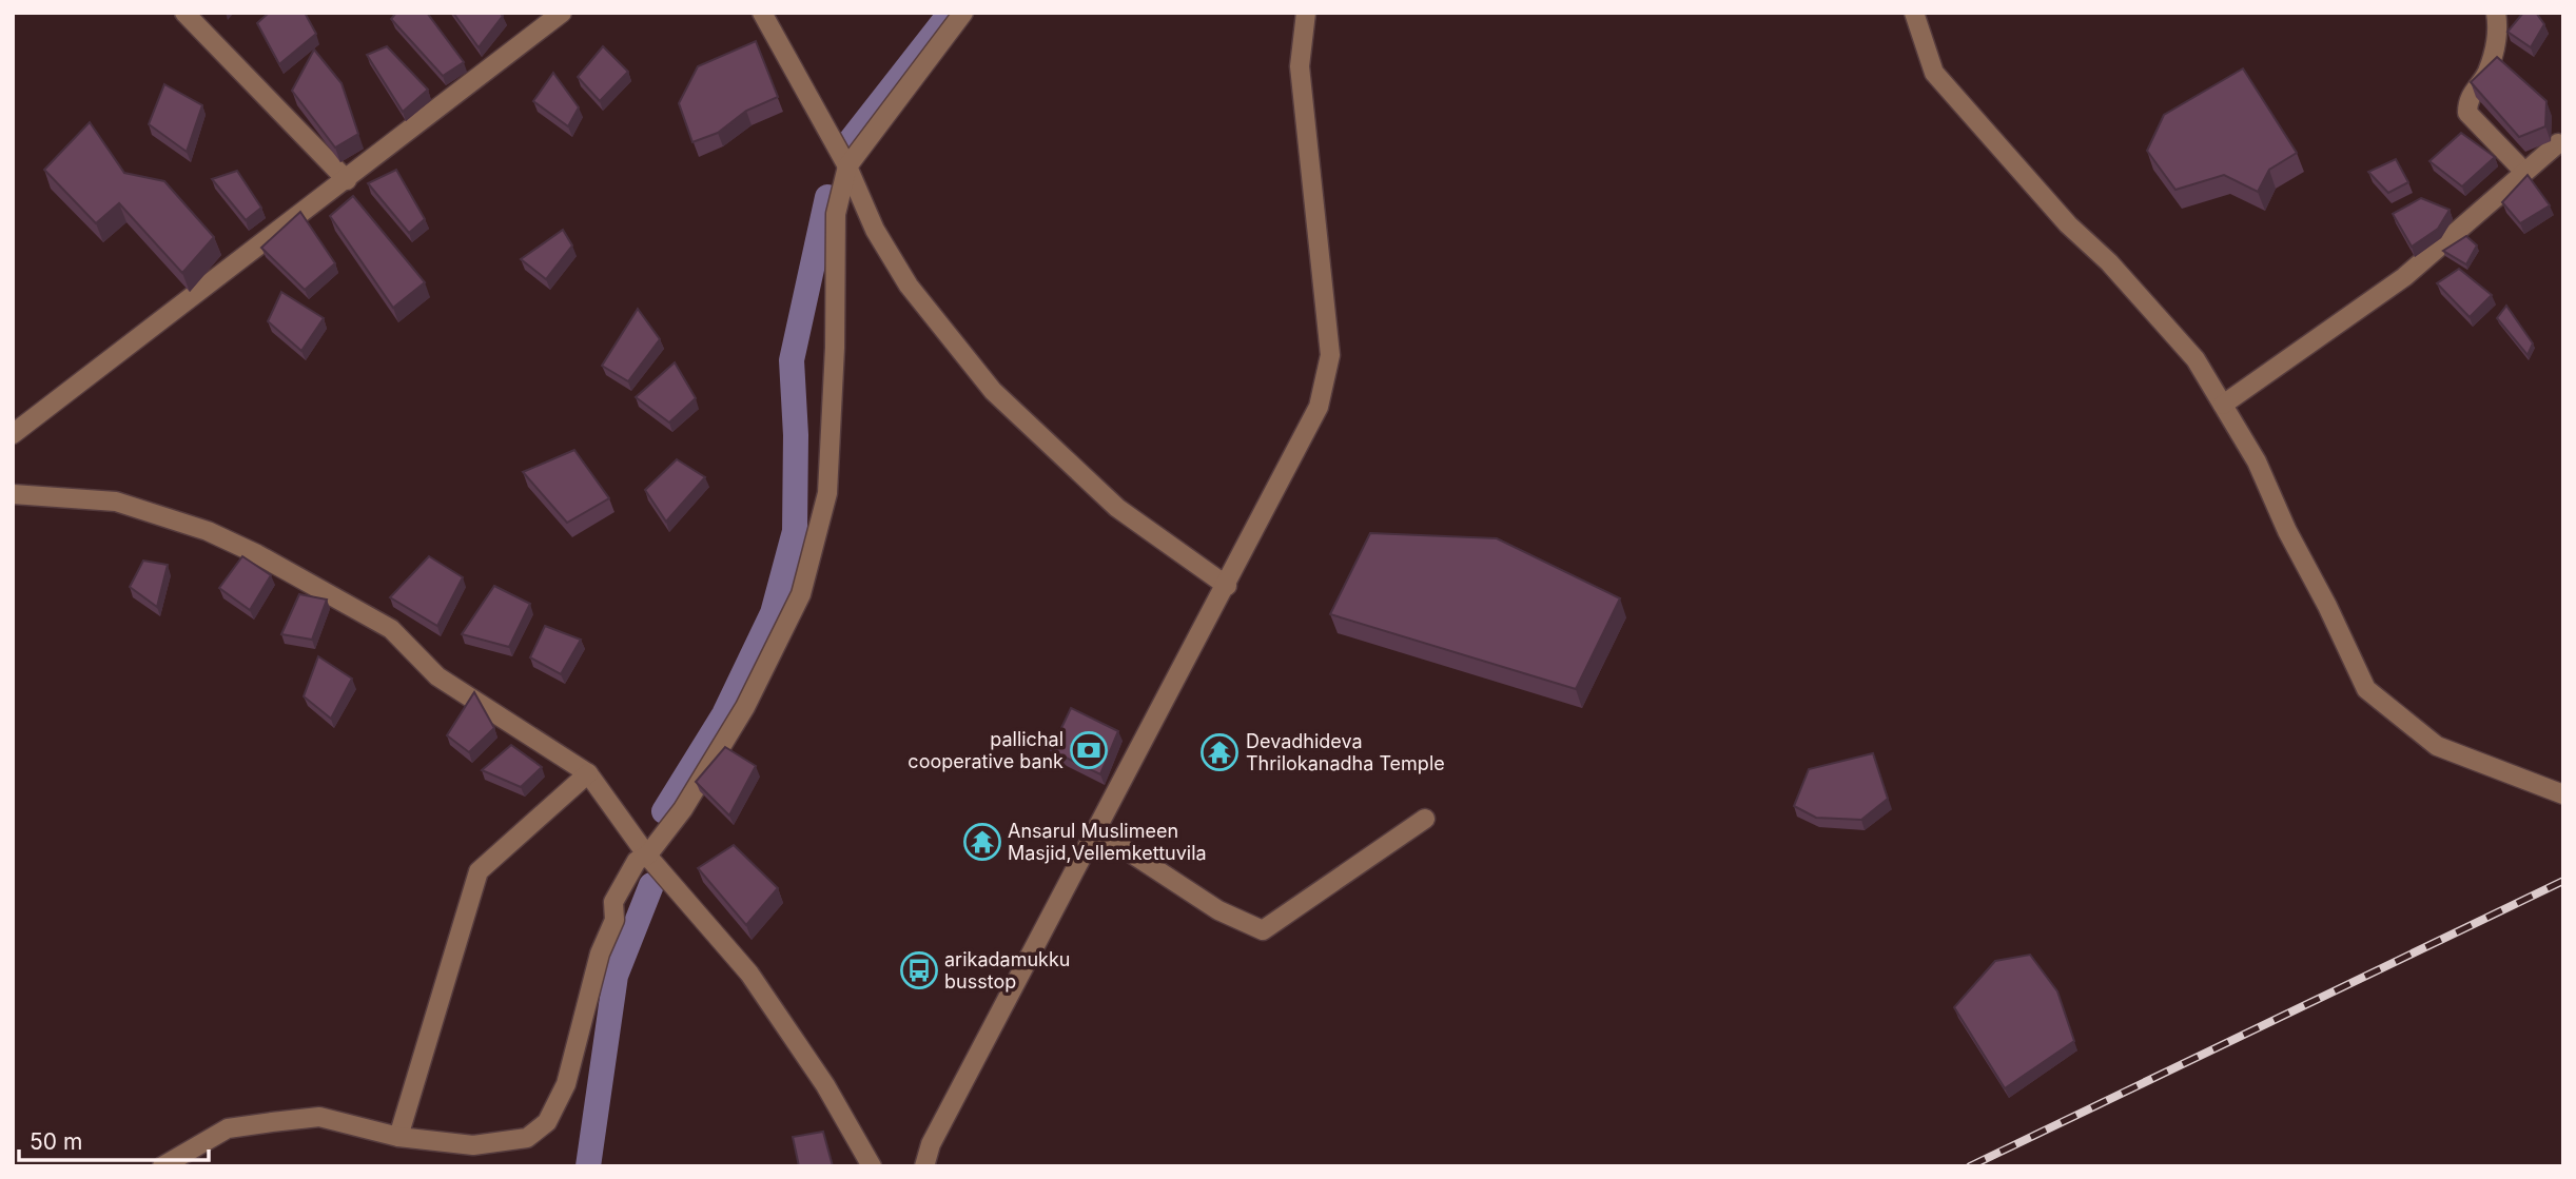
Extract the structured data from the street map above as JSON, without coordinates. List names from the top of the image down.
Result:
{
  "places": {
    "bank": ["pallichal cooperative bank"],
    "temple": ["Devadhideva Thrilokanadha Temple", "Ansarul Muslimeen Masjid,Vellemkettuvila"],
    "bus stop": ["arikadamukku busstop"]
  },
  "scale_bar": "50 m"
}
